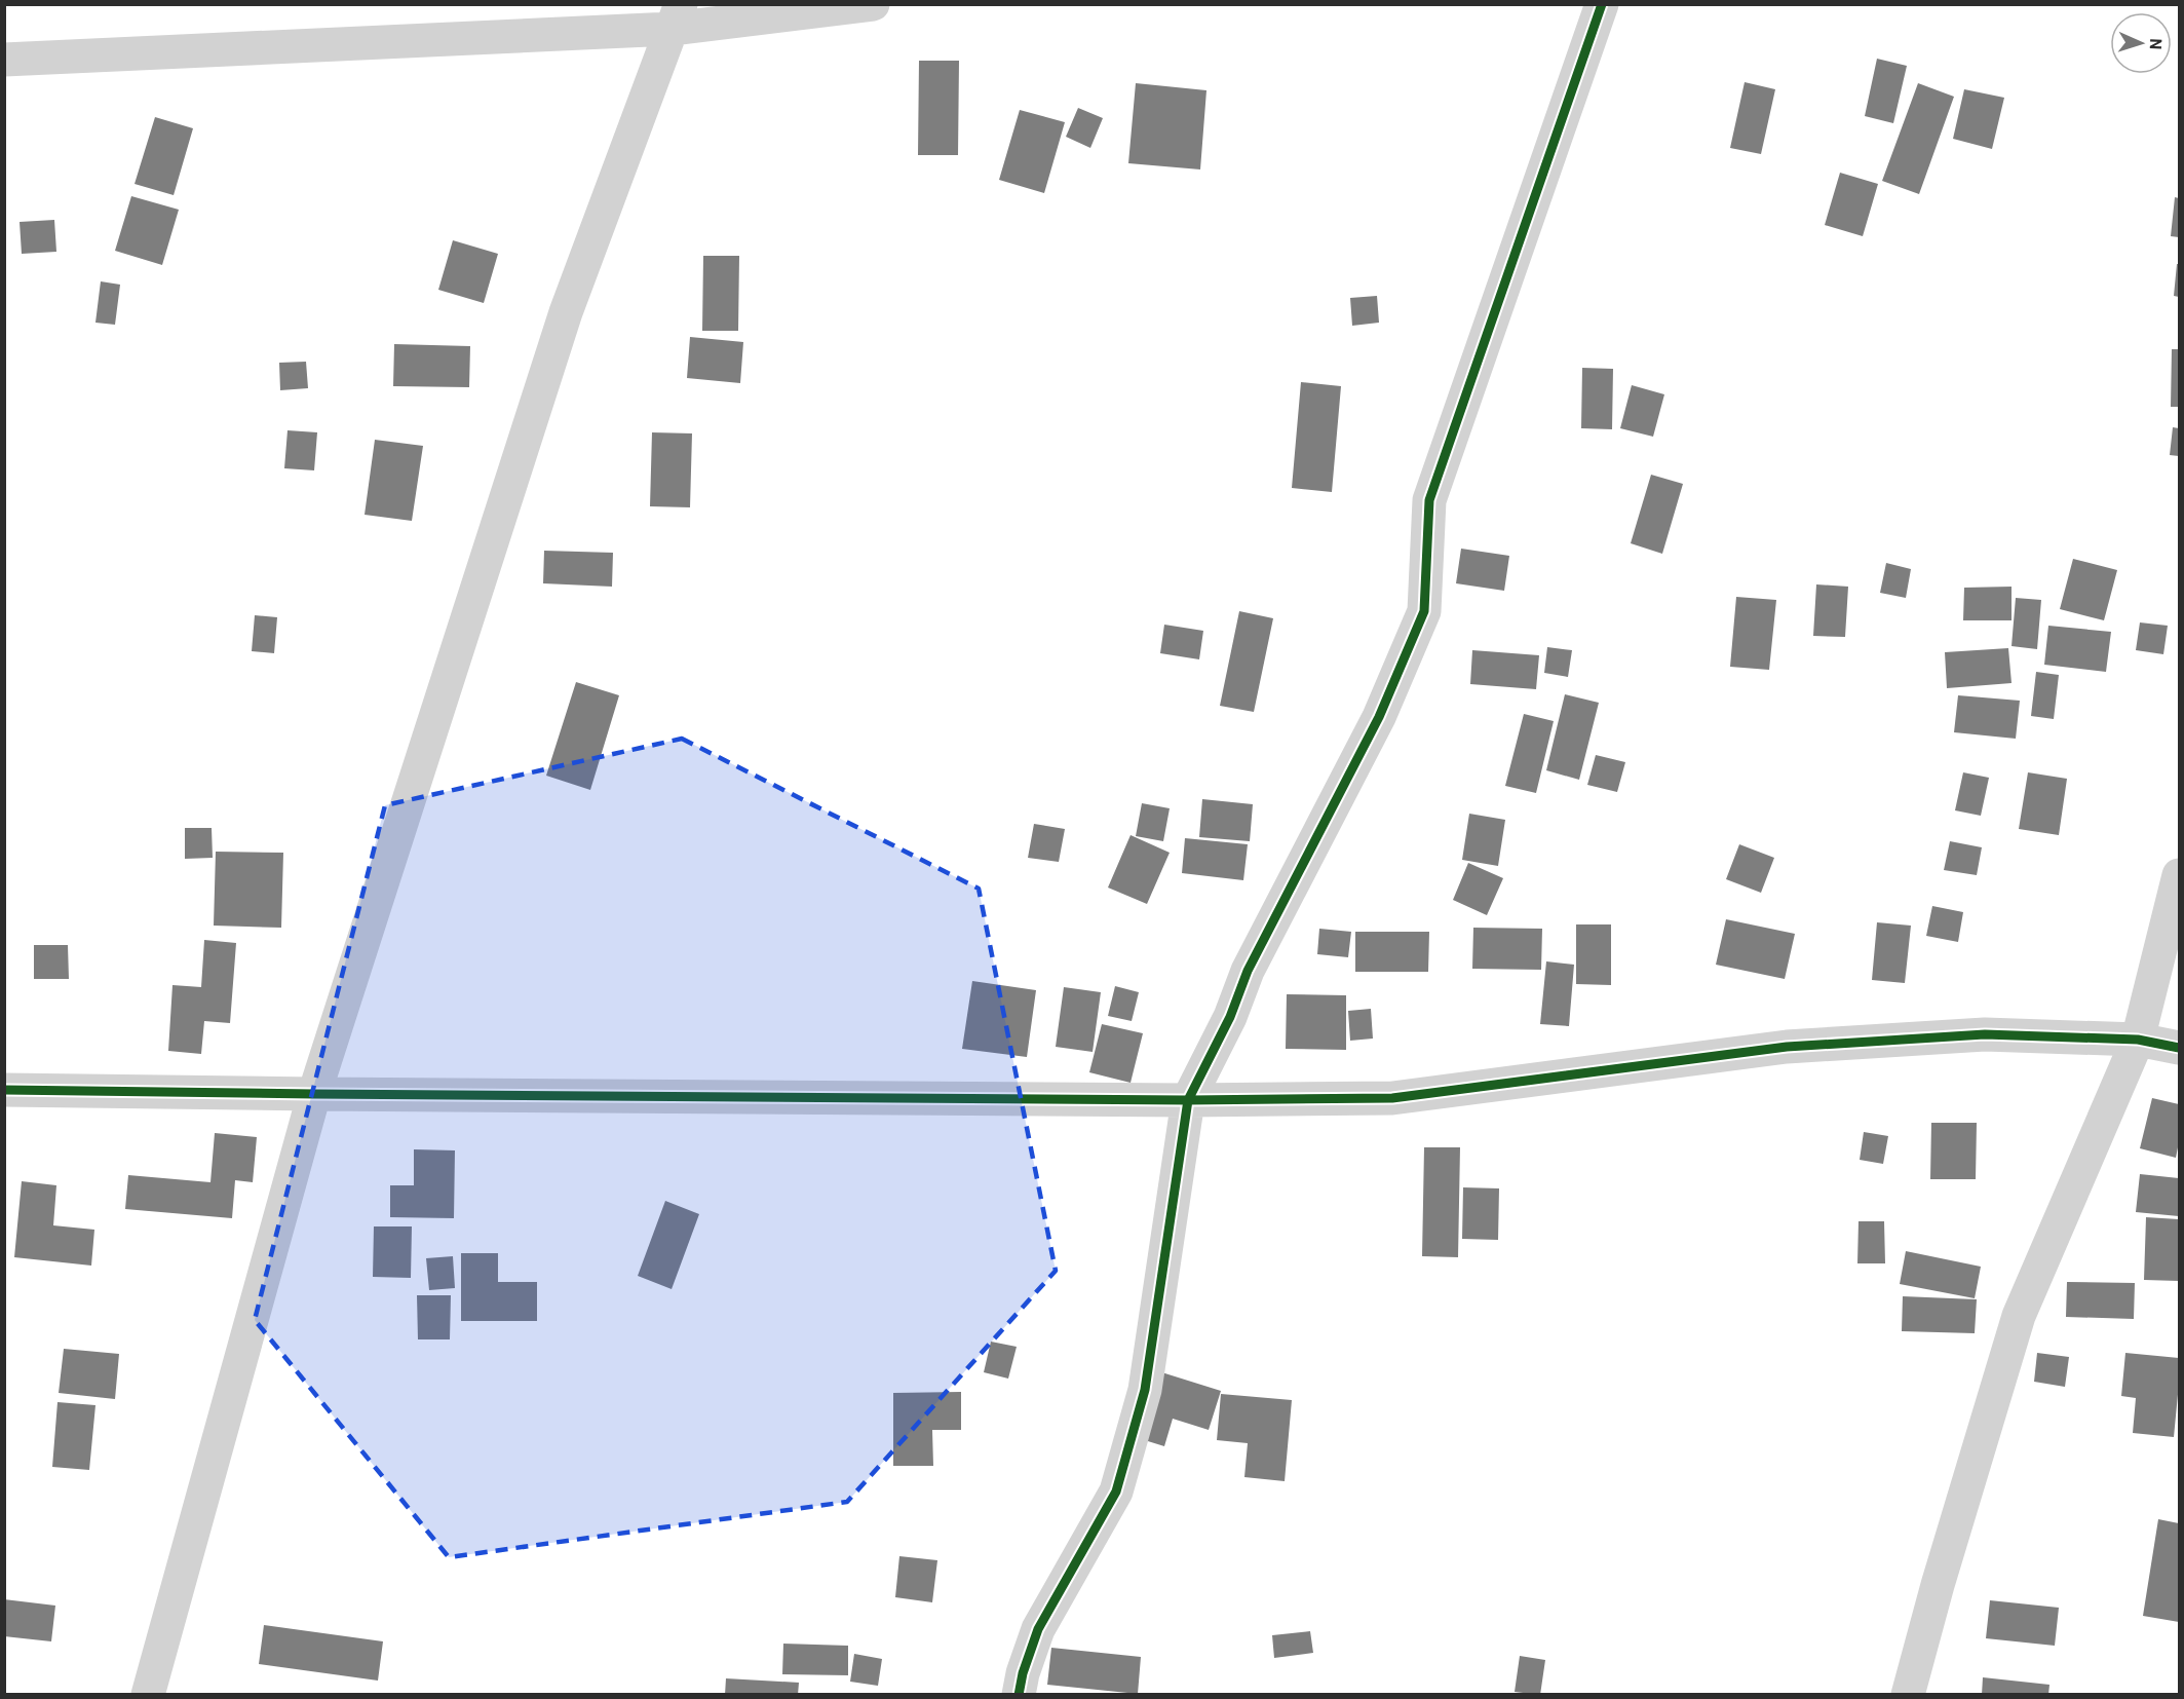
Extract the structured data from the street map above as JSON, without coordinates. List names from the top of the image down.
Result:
{
  "north": "right"
}
